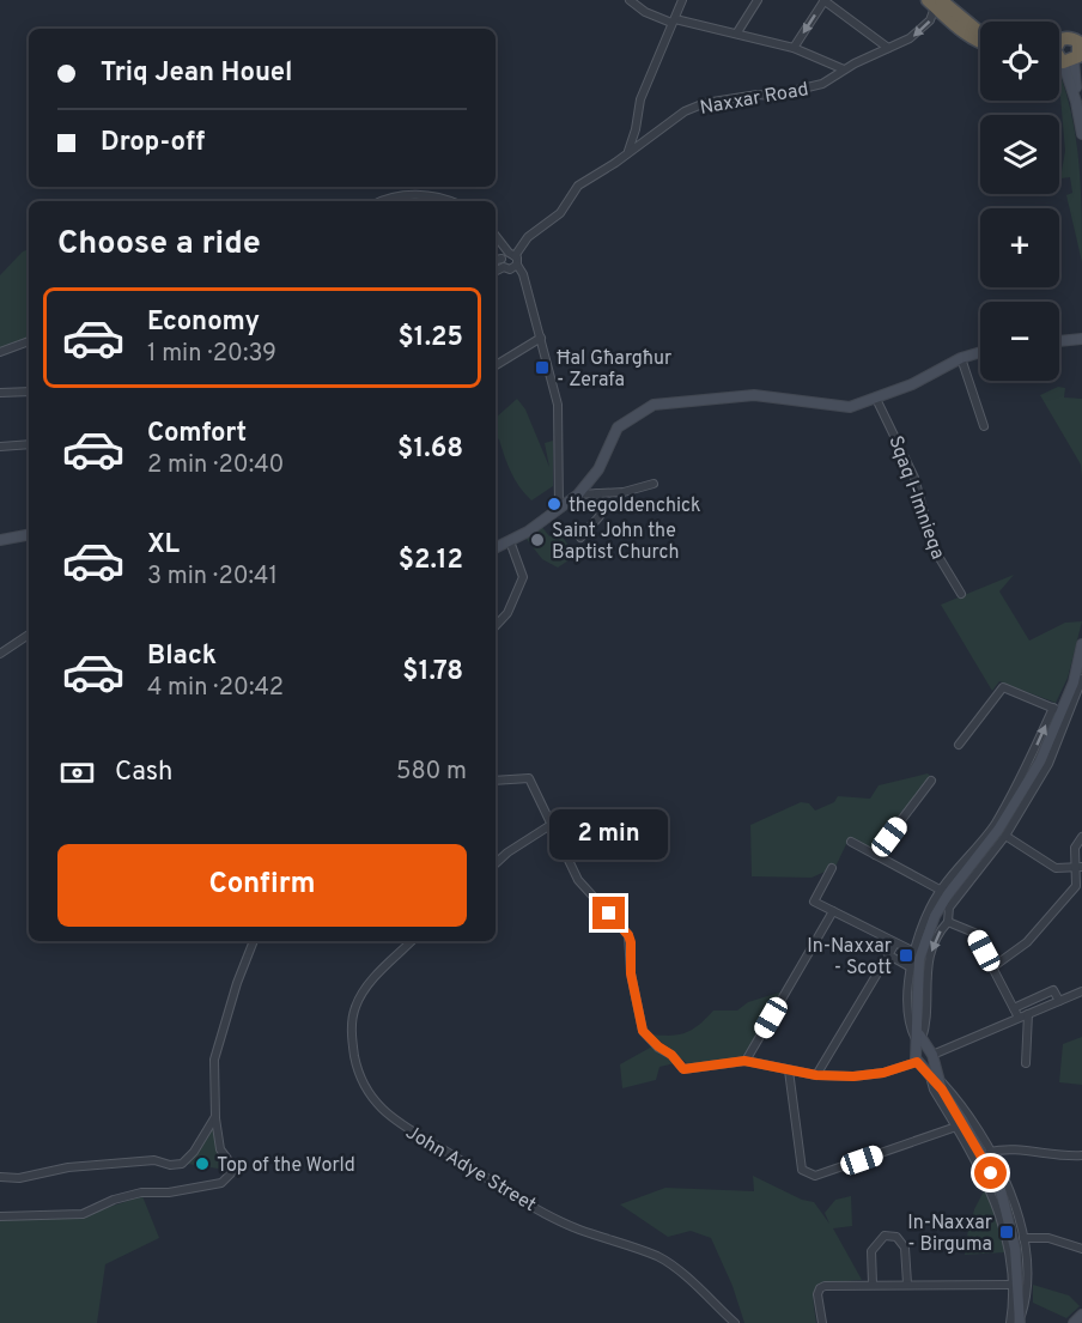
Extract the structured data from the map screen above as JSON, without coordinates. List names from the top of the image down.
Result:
{
  "streets": {
    "street": ["Naxxar Road", "Sqaq l-Imnieqa", "John Adye Street"]
  },
  "places": {
    "transit": ["Ħal Għargħur - Zerafa", "In-Naxxar - Scott", "In-Naxxar - Birguma"],
    "other": ["thegoldenchick", "Saint John the Baptist Church", "Top of the World"]
  },
  "page": {
    "map_buttons": ["+", "−"],
    "banner": ["Triq Jean Houel", "Drop-off"],
    "heading": "Choose a ride",
    "list": [
      {
        "name": "Economy",
        "note": "1 min · 20:39",
        "value": "$1.25"
      },
      {
        "name": "Comfort",
        "note": "2 min · 20:40",
        "value": "$1.68"
      },
      {
        "name": "XL",
        "note": "3 min · 20:41",
        "value": "$2.12"
      },
      {
        "name": "Black",
        "note": "4 min · 20:42",
        "value": "$1.78"
      }
    ],
    "pay": ["Cash", "580 m"],
    "bubble": "2 min",
    "buttons": "Confirm"
  }
}
